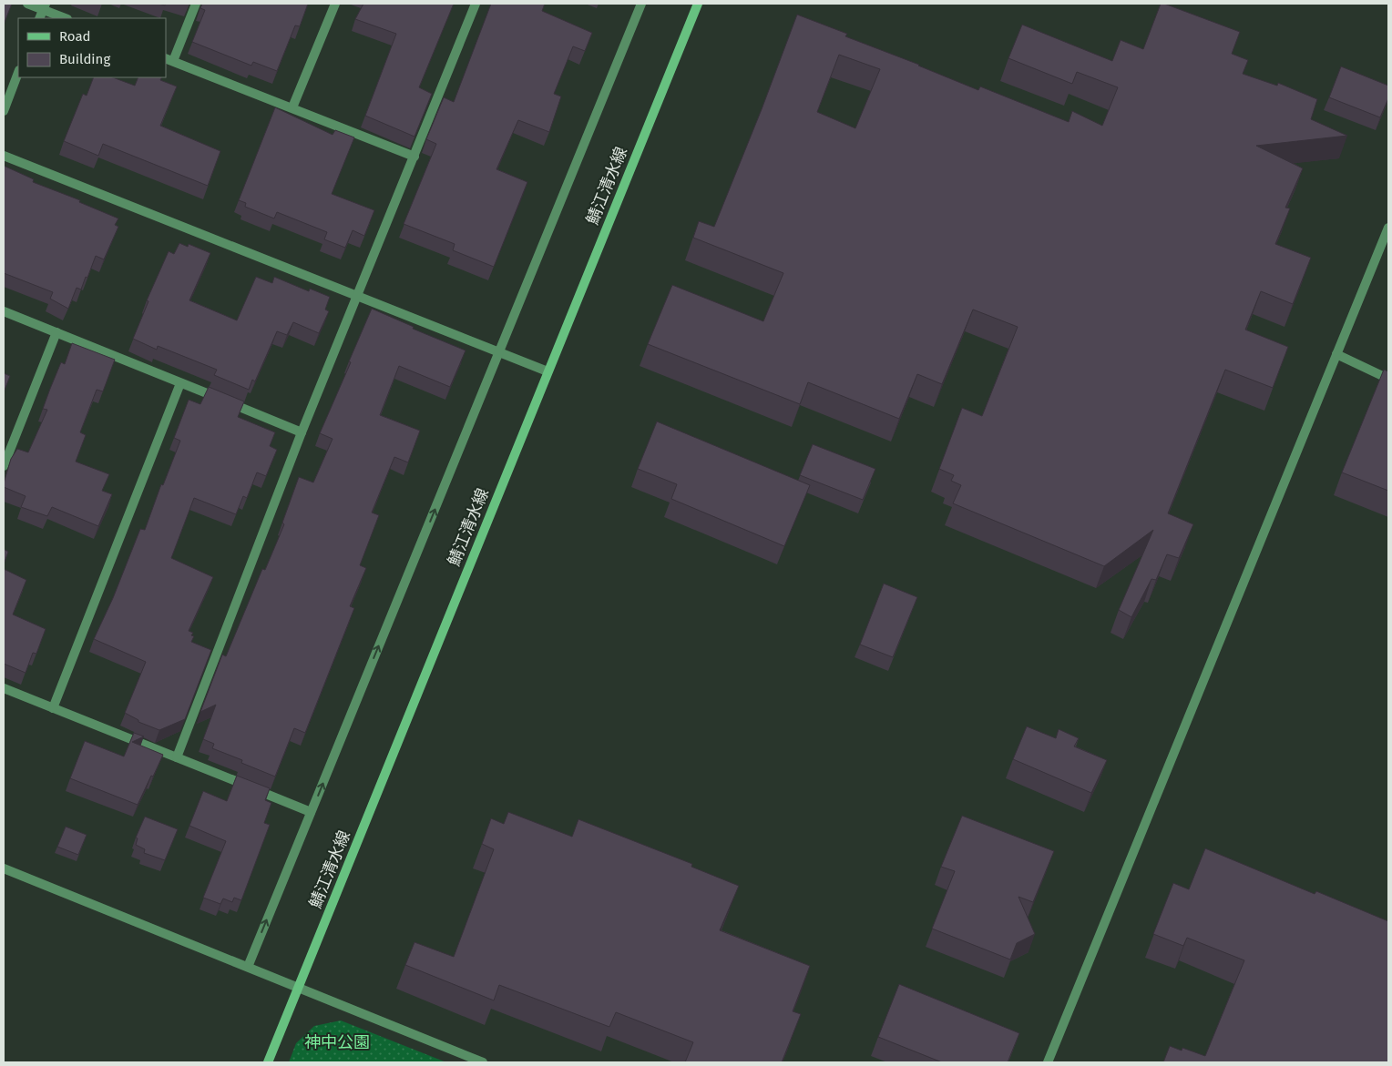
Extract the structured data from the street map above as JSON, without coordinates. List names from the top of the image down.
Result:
{
  "streets": {
    "main road": ["鯖江清水線"]
  },
  "parks": ["神中公園"],
  "legend": ["Road", "Building"]
}
